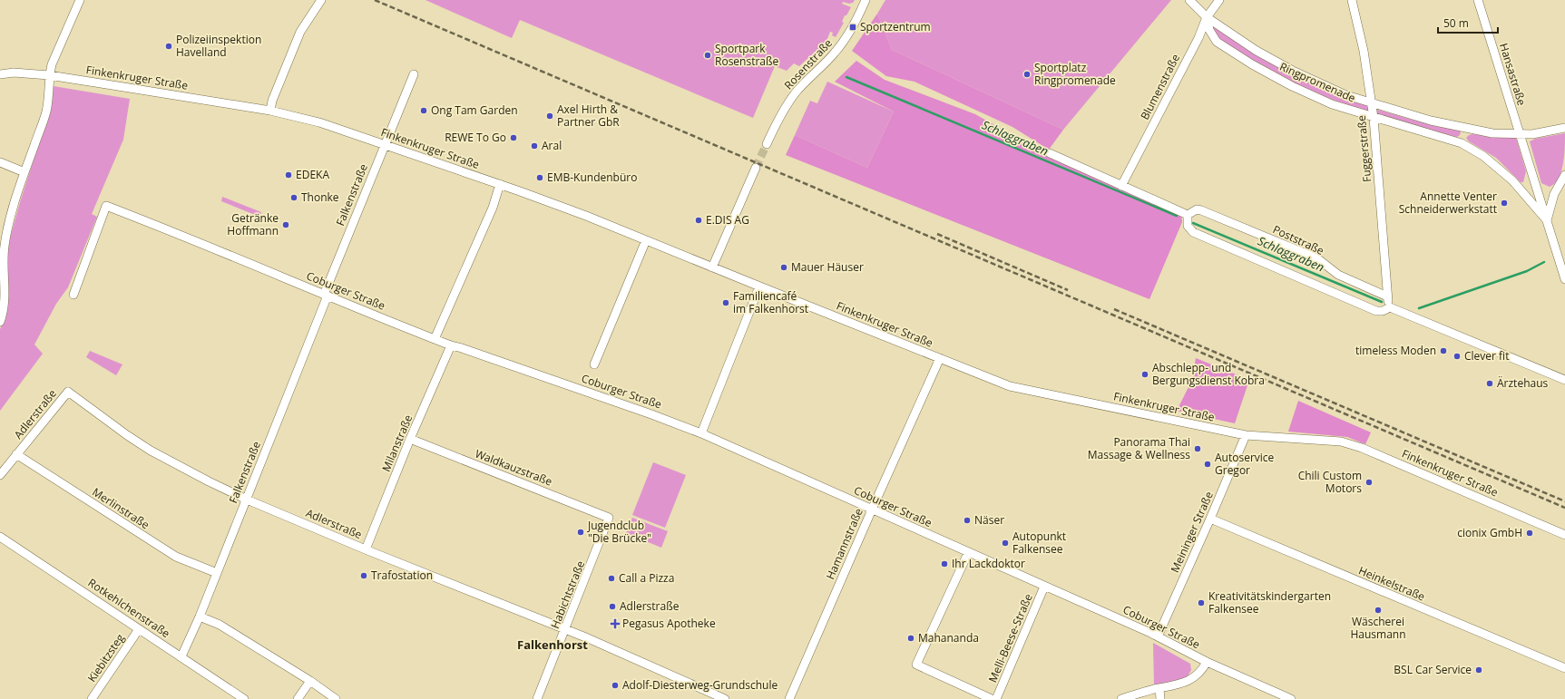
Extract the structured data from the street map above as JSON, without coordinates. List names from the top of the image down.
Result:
{
  "streets": {
    "street": [
      "Rosenstraße",
      "Hansastraße",
      "Finkenkruger Straße",
      "Ringpromenade",
      "Blumenstraße",
      "Fuggerstraße",
      "Falkenstraße",
      "Poststraße",
      "Coburger Straße",
      "Adlerstraße",
      "Milanstraße",
      "Waldkauzstraße",
      "Merlinstraße",
      "Meininger Straße",
      "Hamannstraße",
      "Heinkelstraße",
      "Habichtstraße",
      "Rotkehlchenstraße",
      "Melli-Beese-Straße",
      "Kiebitzsteg"
    ]
  },
  "crossings": [
    ["Hansastraße", "Ringpromenade"],
    ["Finkenkruger Straße", "Falkenstraße"],
    ["Finkenkruger Straße", "Meininger Straße"],
    ["Finkenkruger Straße", "Hamannstraße"],
    ["Ringpromenade", "Blumenstraße"],
    ["Ringpromenade", "Fuggerstraße"],
    ["Fuggerstraße", "Poststraße"],
    ["Falkenstraße", "Coburger Straße"],
    ["Falkenstraße", "Adlerstraße"],
    ["Falkenstraße", "Merlinstraße"],
    ["Falkenstraße", "Rotkehlchenstraße"],
    ["Coburger Straße", "Milanstraße"],
    ["Coburger Straße", "Meininger Straße"],
    ["Coburger Straße", "Hamannstraße"],
    ["Coburger Straße", "Melli-Beese-Straße"],
    ["Adlerstraße", "Milanstraße"],
    ["Adlerstraße", "Merlinstraße"],
    ["Adlerstraße", "Habichtstraße"],
    ["Milanstraße", "Waldkauzstraße"],
    ["Waldkauzstraße", "Habichtstraße"],
    ["Meininger Straße", "Heinkelstraße"],
    ["Rotkehlchenstraße", "Kiebitzsteg"]
  ],
  "districts": ["Falkenhorst"],
  "water": ["Schlaggraben"],
  "places": {
    "transit": ["Sportzentrum"],
    "other": [
      "Polizeiinspektion Havelland",
      "Sportpark Rosenstraße",
      "Sportplatz Ringpromenade",
      "Ong Tam Garden",
      "Axel Hirth & Partner GbR",
      "REWE To Go",
      "Aral",
      "EDEKA",
      "EMB-Kundenbüro",
      "Thonke",
      "Annette Venter Schneiderwerkstatt",
      "E.DIS AG",
      "Getränke Hoffmann",
      "Mauer Häuser",
      "Familiencafé im Falkenhorst",
      "timeless Moden",
      "Clever fit",
      "Abschlepp- und Bergungsdienst Kobra",
      "Ärztehaus",
      "Panorama Thai Massage & Wellness",
      "Autoservice Gregor",
      "Chili Custom Motors",
      "Näser",
      "Jugendclub \"Die Brücke\"",
      "cionix GmbH",
      "Autopunkt Falkensee",
      "Ihr Lackdoktor",
      "Trafostation",
      "Call a Pizza",
      "Kreativitätskindergarten Falkensee",
      "Adlerstraße",
      "Wäscherei Hausmann",
      "Mahananda",
      "BSL Car Service",
      "Adolf-Diesterweg-Grundschule"
    ],
    "health": ["Pegasus Apotheke"]
  },
  "scale_bar": "50 m"
}
